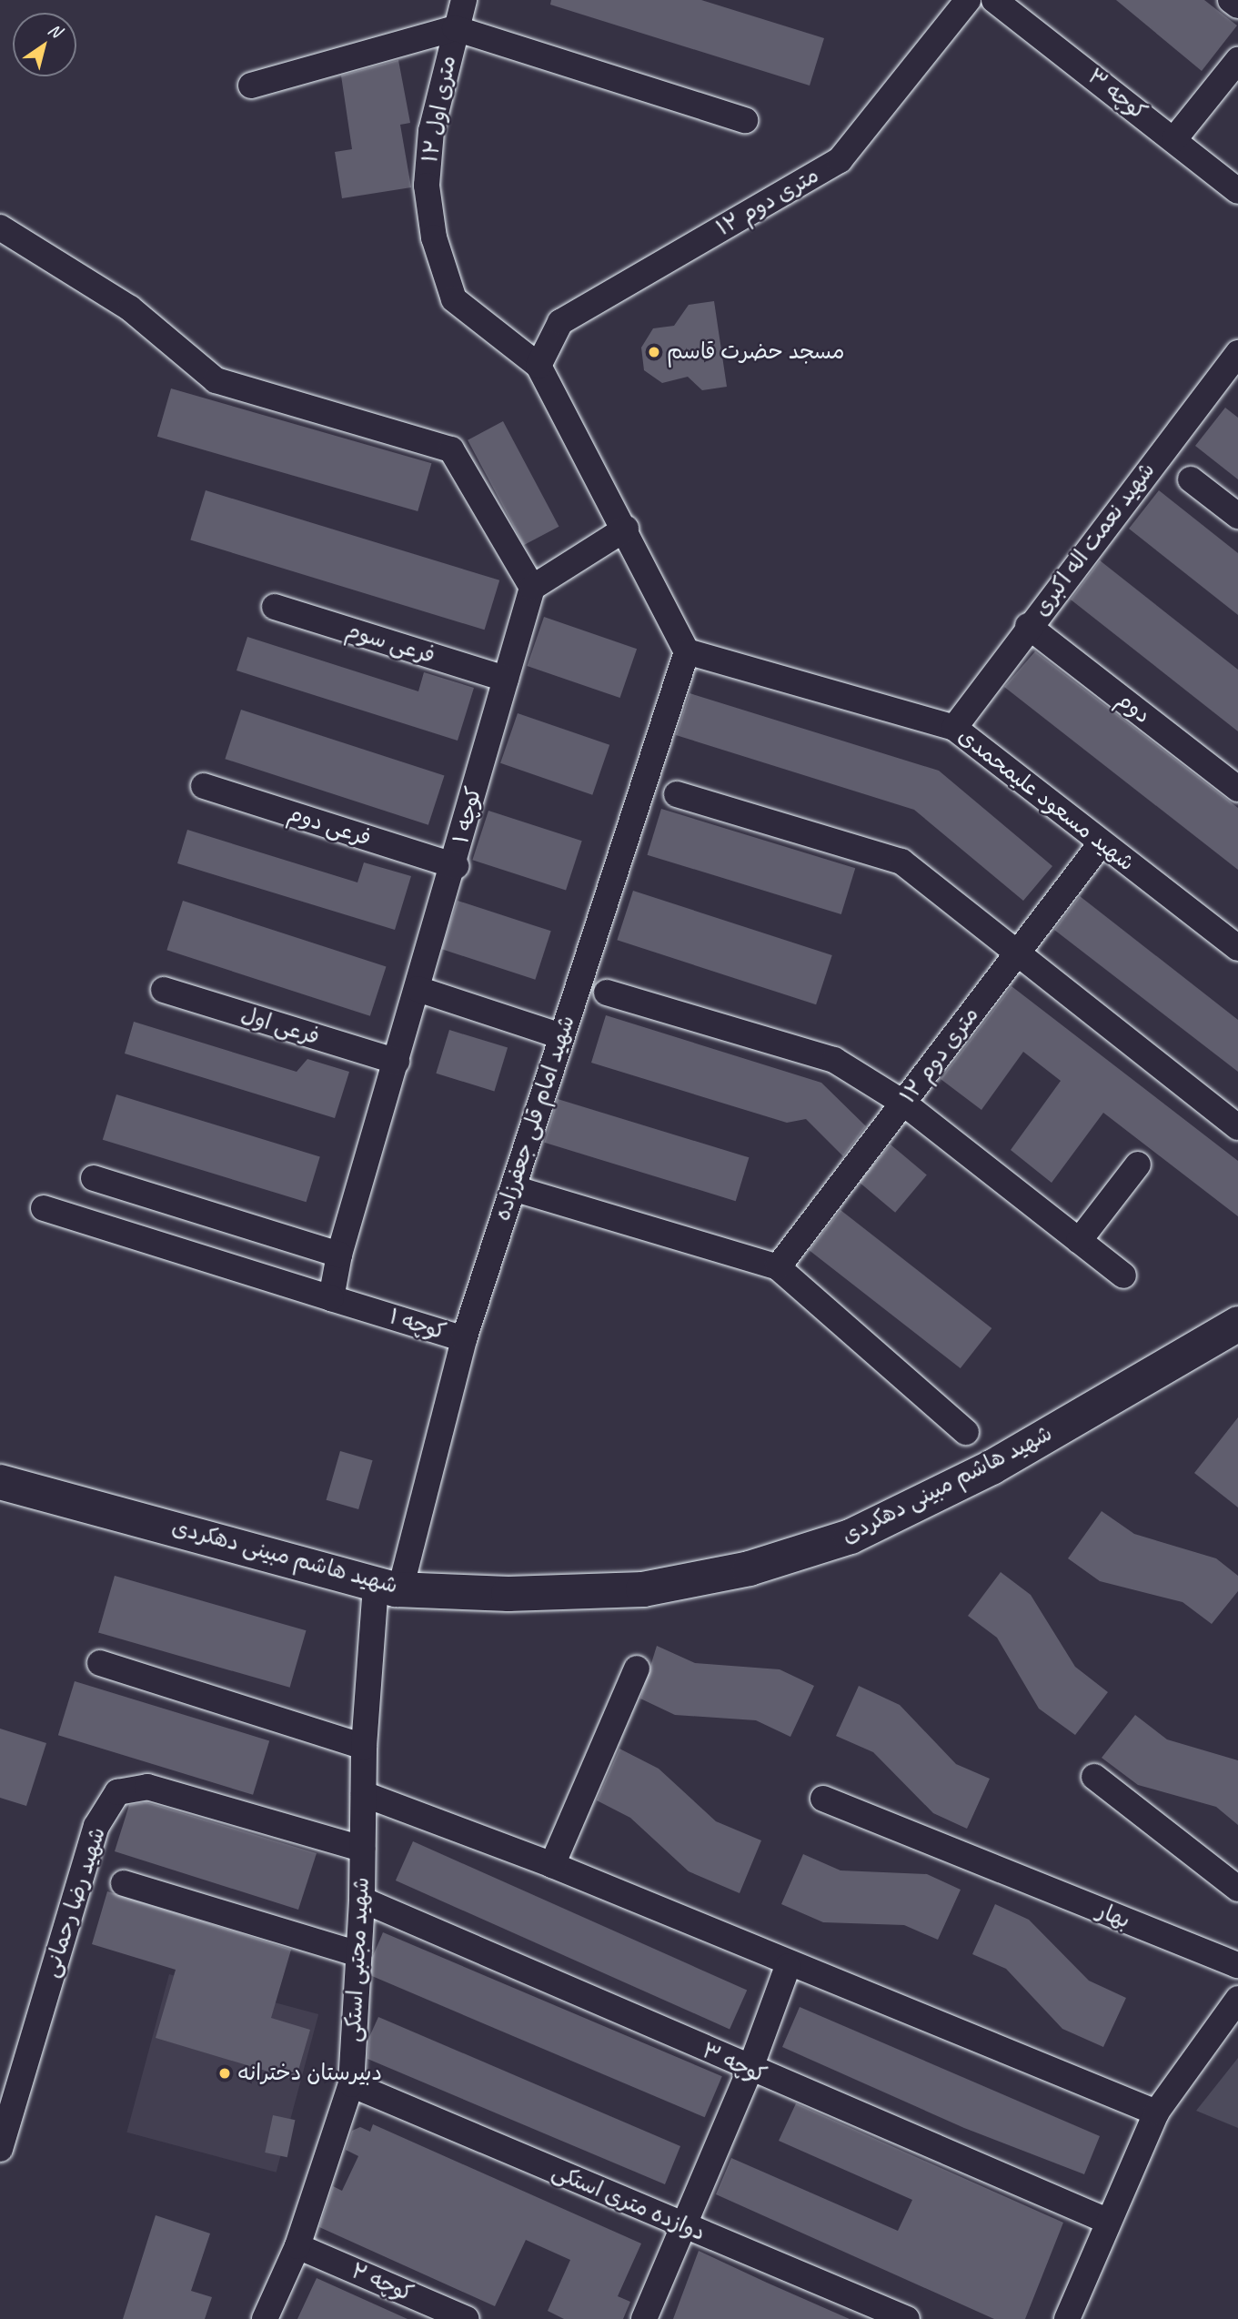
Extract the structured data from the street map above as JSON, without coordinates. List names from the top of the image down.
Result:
{
  "streets": {
    "main road": ["شهید هاشم مبینی دهکردی"],
    "street": [
      "کوچه ۳",
      "۱۲ متری اول",
      "۱۲ متری دوم",
      "شهید نعمت اله اکبری",
      "فرعی سوم",
      "دوم",
      "شهید مسعود علیمحمدی",
      "کوچه ۱",
      "فرعی دوم",
      "فرعی اول",
      "شهید امام قلی جعفرزاده",
      "شهید رضا رحمانی",
      "بهار",
      "شهید مجتبی استکی",
      "دوازده متری استکی",
      "کوچه ۲"
    ]
  },
  "crossings": [
    ["کوچه ۳", "شهید مجتبی استکی"],
    ["۱۲ متری اول", "۱۲ متری دوم"],
    ["۱۲ متری دوم", "شهید مسعود علیمحمدی"],
    ["شهید نعمت اله اکبری", "دوم"],
    ["شهید نعمت اله اکبری", "شهید مسعود علیمحمدی"],
    ["فرعی سوم", "کوچه ۱"],
    ["شهید مسعود علیمحمدی", "شهید امام قلی جعفرزاده"],
    ["کوچه ۱", "فرعی دوم"],
    ["کوچه ۱", "فرعی اول"],
    ["کوچه ۱", "شهید امام قلی جعفرزاده"],
    ["شهید امام قلی جعفرزاده", "شهید هاشم مبینی دهکردی"],
    ["شهید امام قلی جعفرزاده", "شهید مجتبی استکی"],
    ["شهید هاشم مبینی دهکردی", "شهید مجتبی استکی"],
    ["شهید رضا رحمانی", "شهید مجتبی استکی"],
    ["شهید مجتبی استکی", "دوازده متری استکی"],
    ["شهید مجتبی استکی", "کوچه ۲"]
  ],
  "places": ["مسجد حضرت قاسم", "دبیرستان دخترانه"],
  "north": "top right"
}
